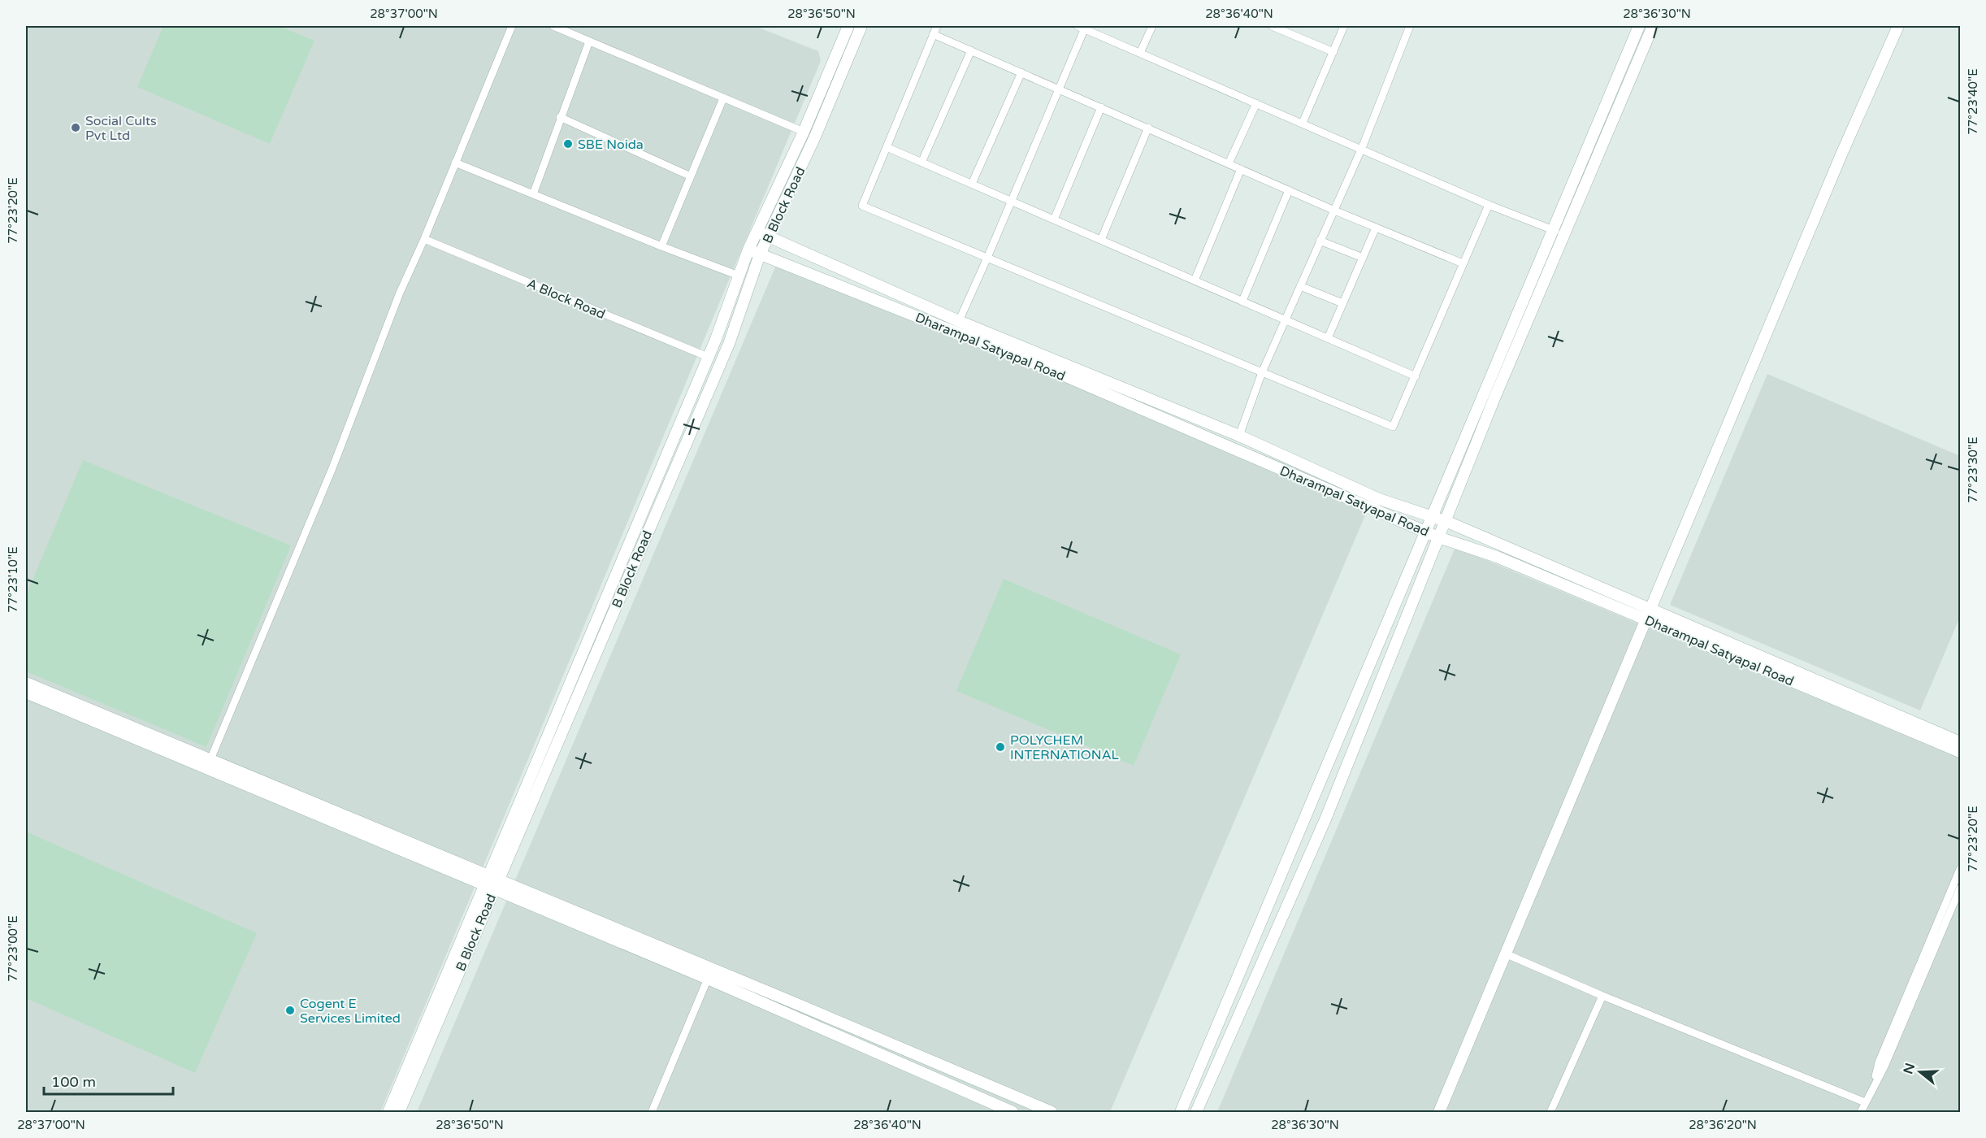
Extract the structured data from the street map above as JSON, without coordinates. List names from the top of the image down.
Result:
{
  "streets": {
    "street": ["B Block Road", "A Block Road", "Dharampal Satyapal Road"]
  },
  "crossings": [
    ["B Block Road", "A Block Road"],
    ["B Block Road", "Dharampal Satyapal Road"]
  ],
  "places": [
    "Social Cults Pvt Ltd",
    "SBE Noida",
    "POLYCHEM INTERNATIONAL",
    "Cogent E Services Limited"
  ],
  "scale_bar": "100 m",
  "north": "left",
  "coordinates": [
    "28°37'00\"N",
    "28°36'50\"N",
    "28°36'40\"N",
    "28°36'30\"N",
    "77°23'40\"E",
    "77°23'20\"E",
    "77°23'30\"E",
    "77°23'10\"E",
    "77°23'00\"E",
    "28°36'20\"N"
  ]
}
